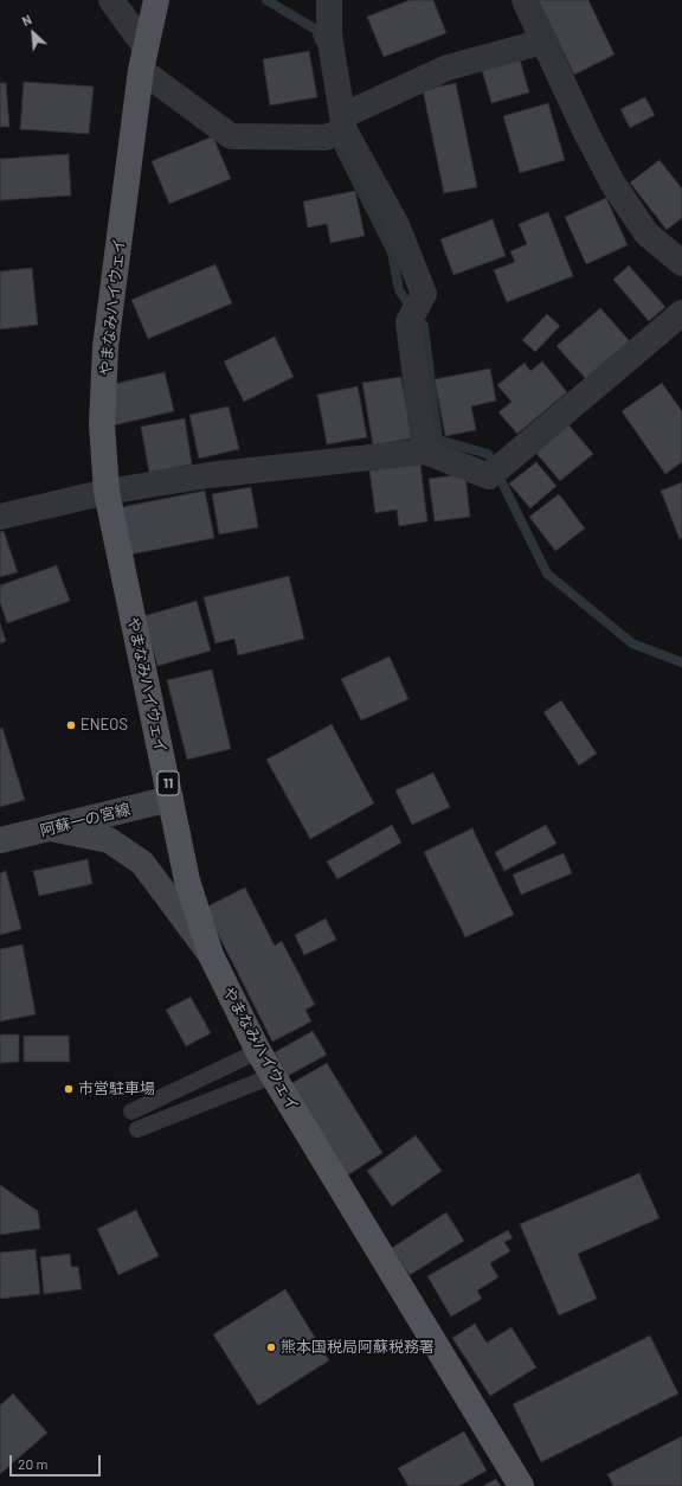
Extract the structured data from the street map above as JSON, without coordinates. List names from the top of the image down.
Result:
{
  "streets": {
    "main road": ["やまなみハイウェイ", "11", "阿蘇一の宮線"]
  },
  "crossings": [
    ["やまなみハイウェイ", "阿蘇一の宮線"]
  ],
  "places": ["ENEOS", "市営駐車場", "熊本国税局阿蘇税務署"],
  "scale_bar": "20 m",
  "north": "top left"
}
